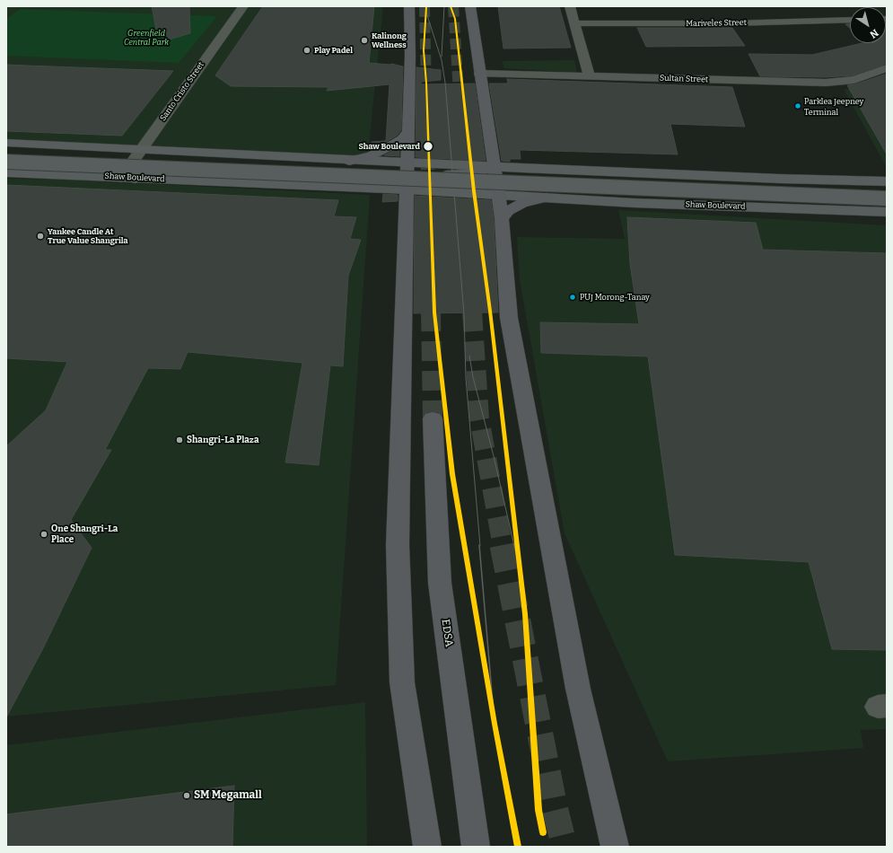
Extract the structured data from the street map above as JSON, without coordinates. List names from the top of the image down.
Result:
{
  "streets": {
    "highway": ["EDSA"],
    "main road": ["Shaw Boulevard"],
    "street": ["Mariveles Street", "Sultan Street", "Santo Cristo Street"]
  },
  "crossings": [
    ["Santo Cristo Street", "Shaw Boulevard"]
  ],
  "parks": ["Greenfield Central Park"],
  "places": [
    "Kalinong Wellness",
    "Play Padel",
    "Parklea Jeepney Terminal",
    "Shaw Boulevard",
    "Yankee Candle At True Value Shangrila",
    "PUJ Morong-Tanay",
    "Shangri-La Plaza",
    "One Shangri-La Place",
    "SM Megamall"
  ],
  "north": "bottom right"
}
